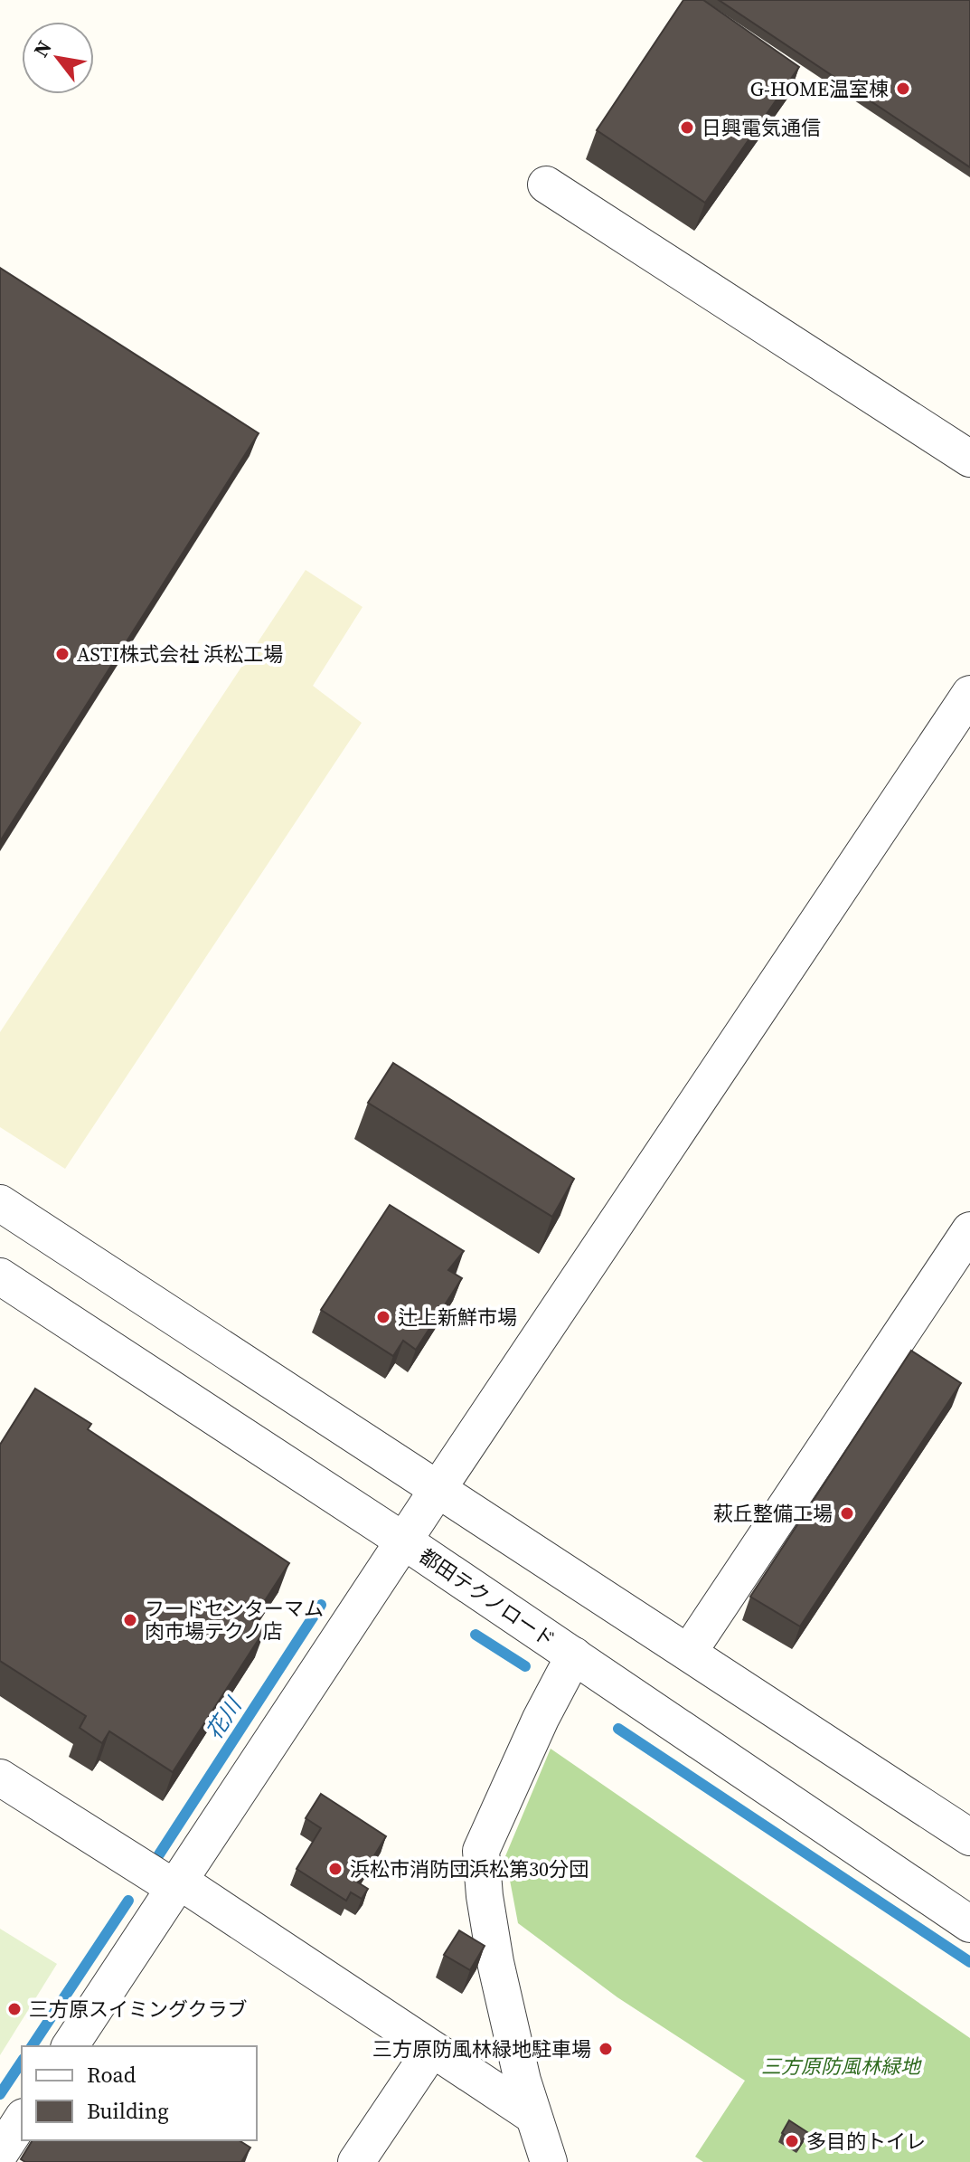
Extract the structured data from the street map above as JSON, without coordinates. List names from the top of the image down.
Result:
{
  "streets": {
    "street": ["都田テクノロード"]
  },
  "water": ["花川"],
  "parks": ["三方原防風林緑地"],
  "places": [
    "G-HOME温室棟",
    "日興電気通信",
    "ASTI株式会社 浜松工場",
    "辻上新鮮市場",
    "萩丘整備工場",
    "フードセンターマム 肉市場テクノ店",
    "浜松市消防団浜松第30分団",
    "三方原スイミングクラブ",
    "三方原防風林緑地駐車場",
    "多目的トイレ"
  ],
  "legend": ["Road", "Building"],
  "north": "top left"
}
